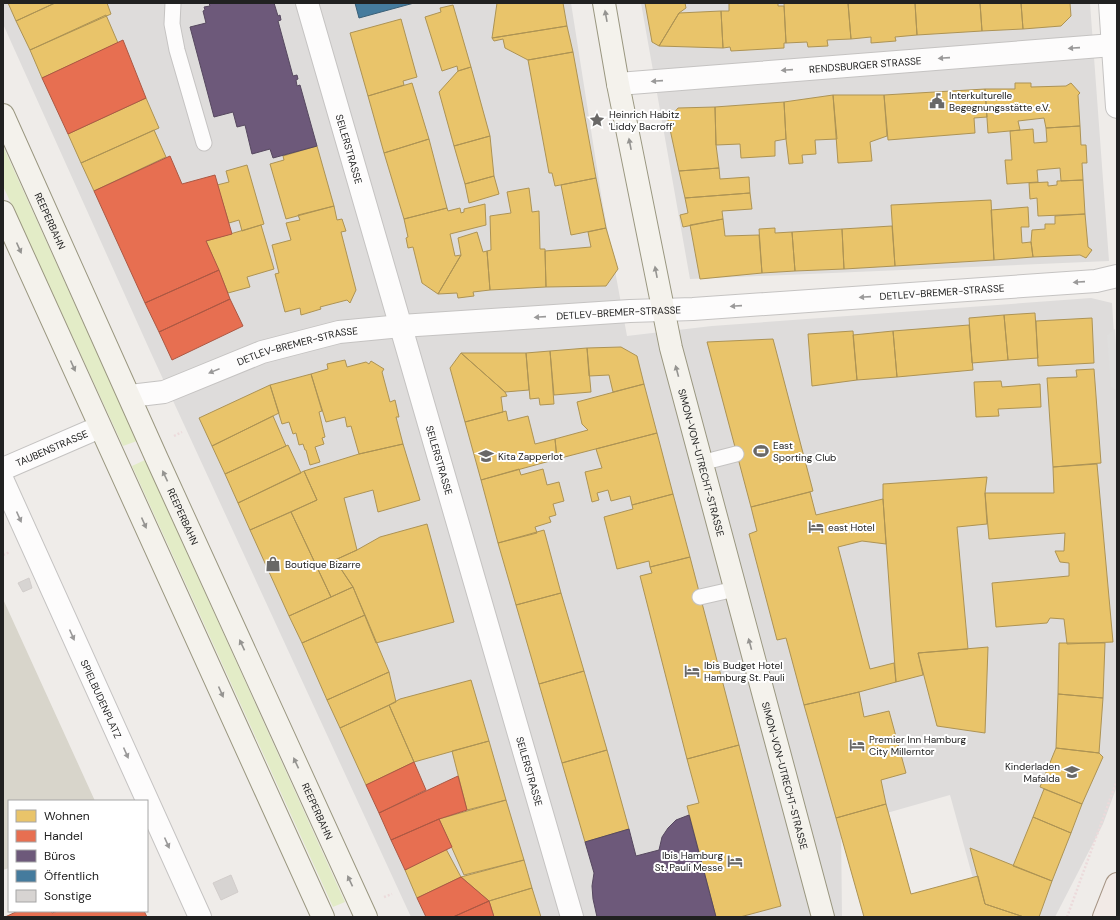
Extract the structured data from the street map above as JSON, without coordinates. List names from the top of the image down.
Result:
{
  "streets": {
    "main road": ["REEPERBAHN", "SIMON-VON-UTRECHT-STRASSE"],
    "street": [
      "RENDSBURGER STRASSE",
      "SEILERSTRASSE",
      "DETLEV-BREMER-STRASSE",
      "TAUBENSTRASSE",
      "SPIELBUDENPLATZ"
    ]
  },
  "crossings": [
    ["RENDSBURGER STRASSE", "SIMON-VON-UTRECHT-STRASSE"],
    ["SEILERSTRASSE", "DETLEV-BREMER-STRASSE"],
    ["REEPERBAHN", "DETLEV-BREMER-STRASSE"],
    ["DETLEV-BREMER-STRASSE", "SIMON-VON-UTRECHT-STRASSE"]
  ],
  "one_way": [
    "RENDSBURGER STRASSE",
    "DETLEV-BREMER-STRASSE",
    "SIMON-VON-UTRECHT-STRASSE",
    "SPIELBUDENPLATZ"
  ],
  "places": {
    "public building": ["Interkulturelle Begegnungsstätte e.V."],
    "place": ["Heinrich Habitz 'Liddy Bacroff'"],
    "sports": ["East Sporting Club"],
    "school or university": ["Kita Zapperlot", "Kinderladen Mafalda"],
    "hotel": [
      "east Hotel",
      "Ibis Budget Hotel Hamburg St. Pauli",
      "Premier Inn Hamburg City Millerntor",
      "Ibis Hamburg St. Pauli Messe"
    ],
    "shop": ["Boutique Bizarre"]
  },
  "legend": [
    "Wohnen",
    "Handel",
    "Büros",
    "Öffentlich",
    "Sonstige"
  ]
}
